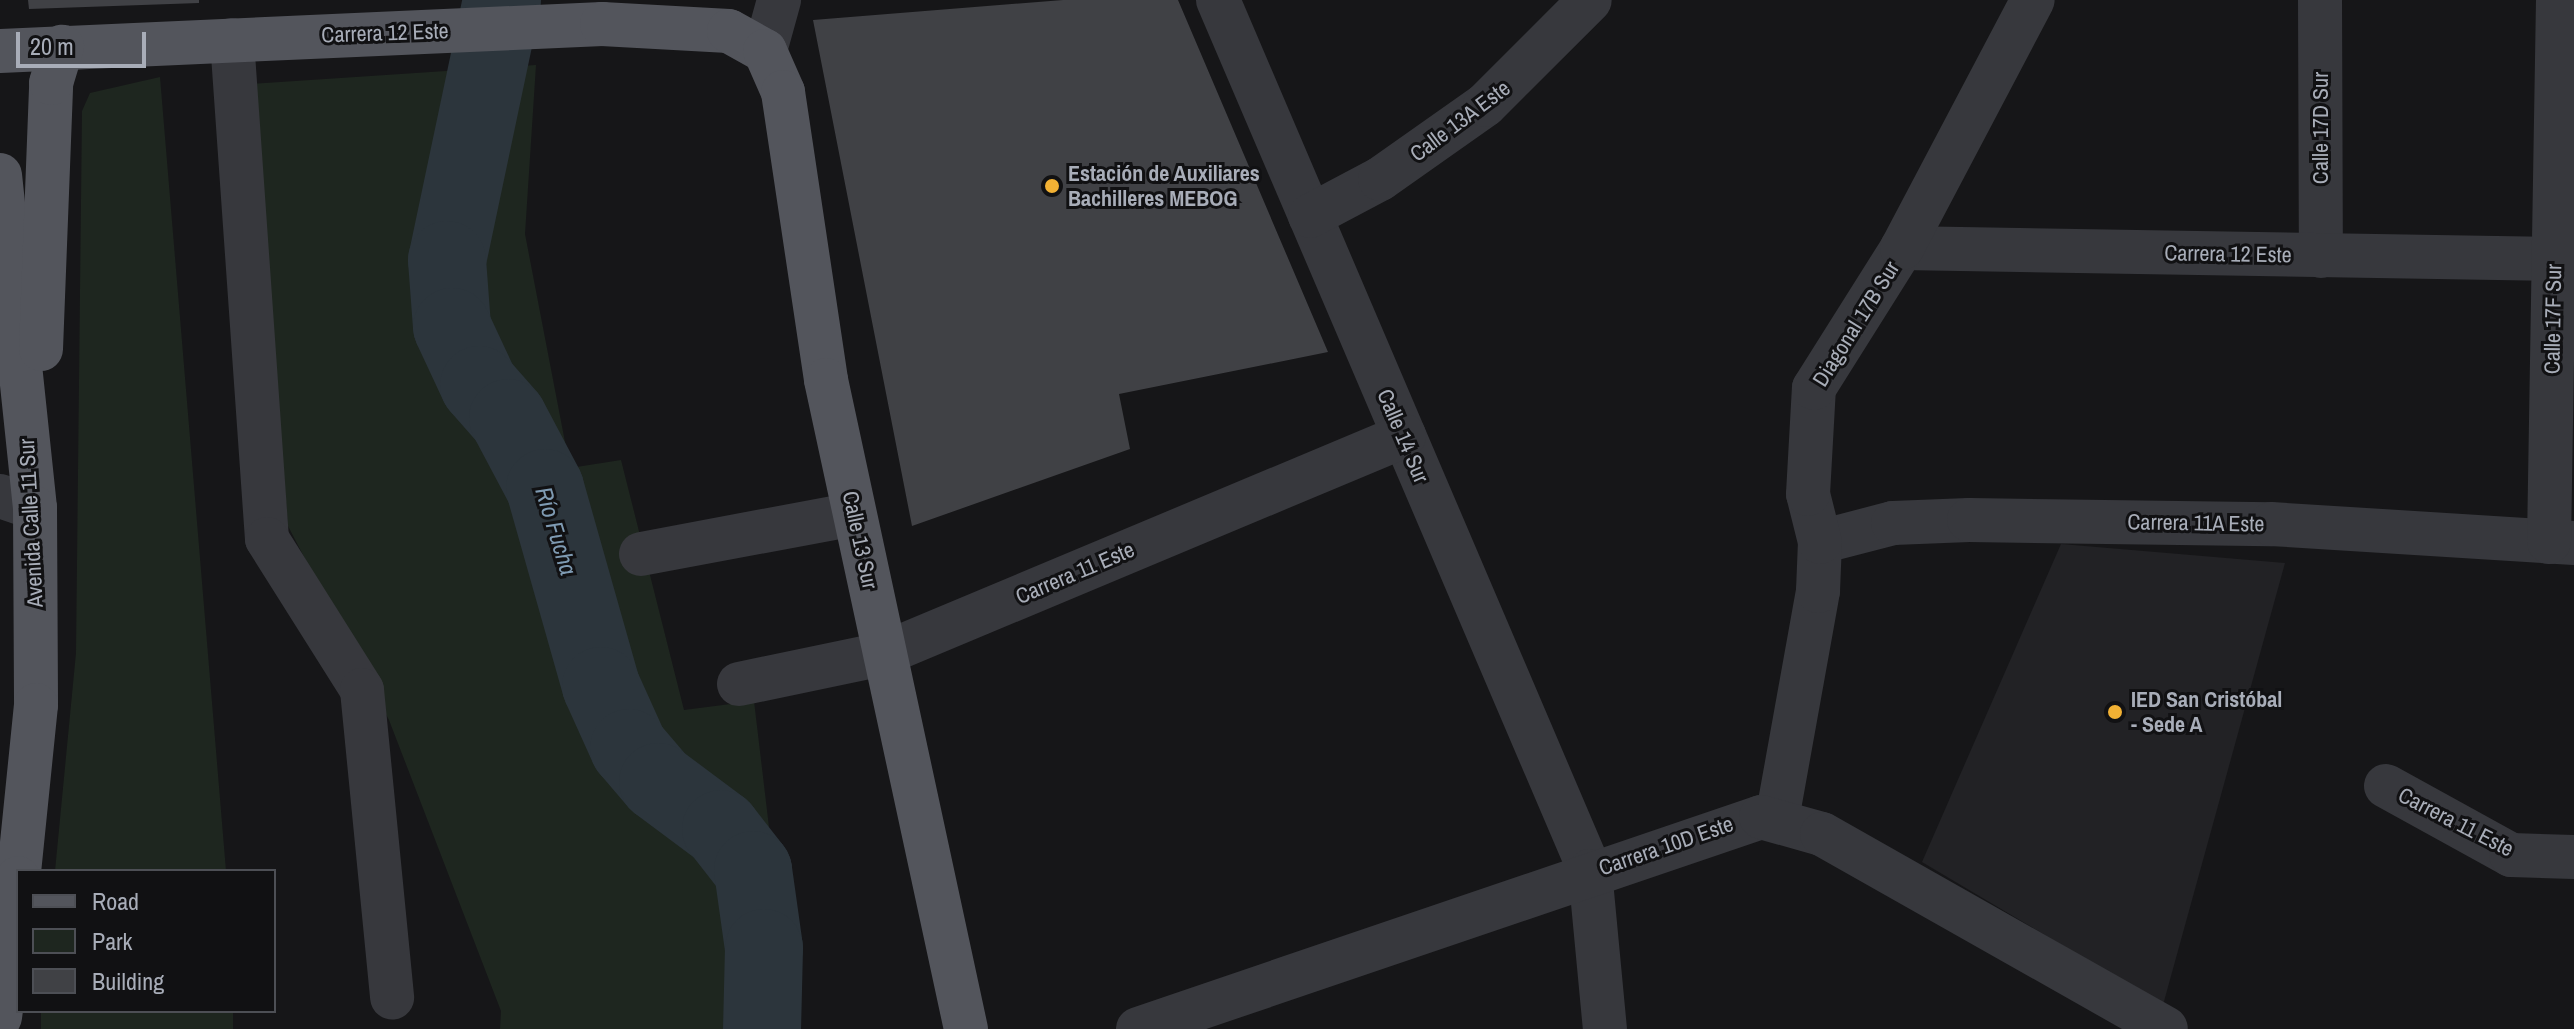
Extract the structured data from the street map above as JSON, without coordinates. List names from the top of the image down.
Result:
{
  "streets": {
    "main road": ["Carrera 12 Este", "Avenida Calle 11 Sur", "Calle 13 Sur"],
    "street": [
      "Calle 13A Este",
      "Calle 17D Sur",
      "Calle 17F Sur",
      "Diagonal 17B Sur",
      "Calle 14 Sur",
      "Carrera 11A Este",
      "Carrera 11 Este",
      "Carrera 10D Este"
    ]
  },
  "crossings": [
    ["Carrera 12 Este", "Calle 17D Sur"],
    ["Carrera 12 Este", "Calle 17F Sur"],
    ["Carrera 12 Este", "Diagonal 17B Sur"],
    ["Carrera 12 Este", "Calle 13 Sur"],
    ["Calle 13A Este", "Calle 14 Sur"],
    ["Calle 17F Sur", "Carrera 11A Este"],
    ["Diagonal 17B Sur", "Carrera 11A Este"],
    ["Diagonal 17B Sur", "Carrera 10D Este"],
    ["Calle 14 Sur", "Carrera 11 Este"],
    ["Calle 14 Sur", "Carrera 10D Este"],
    ["Calle 13 Sur", "Carrera 11 Este"]
  ],
  "water": ["Río Fucha"],
  "places": ["Estación de Auxiliares Bachilleres MEBOG", "IED San Cristóbal - Sede A"],
  "legend": ["Road", "Park", "Building"],
  "scale_bar": "20 m"
}
